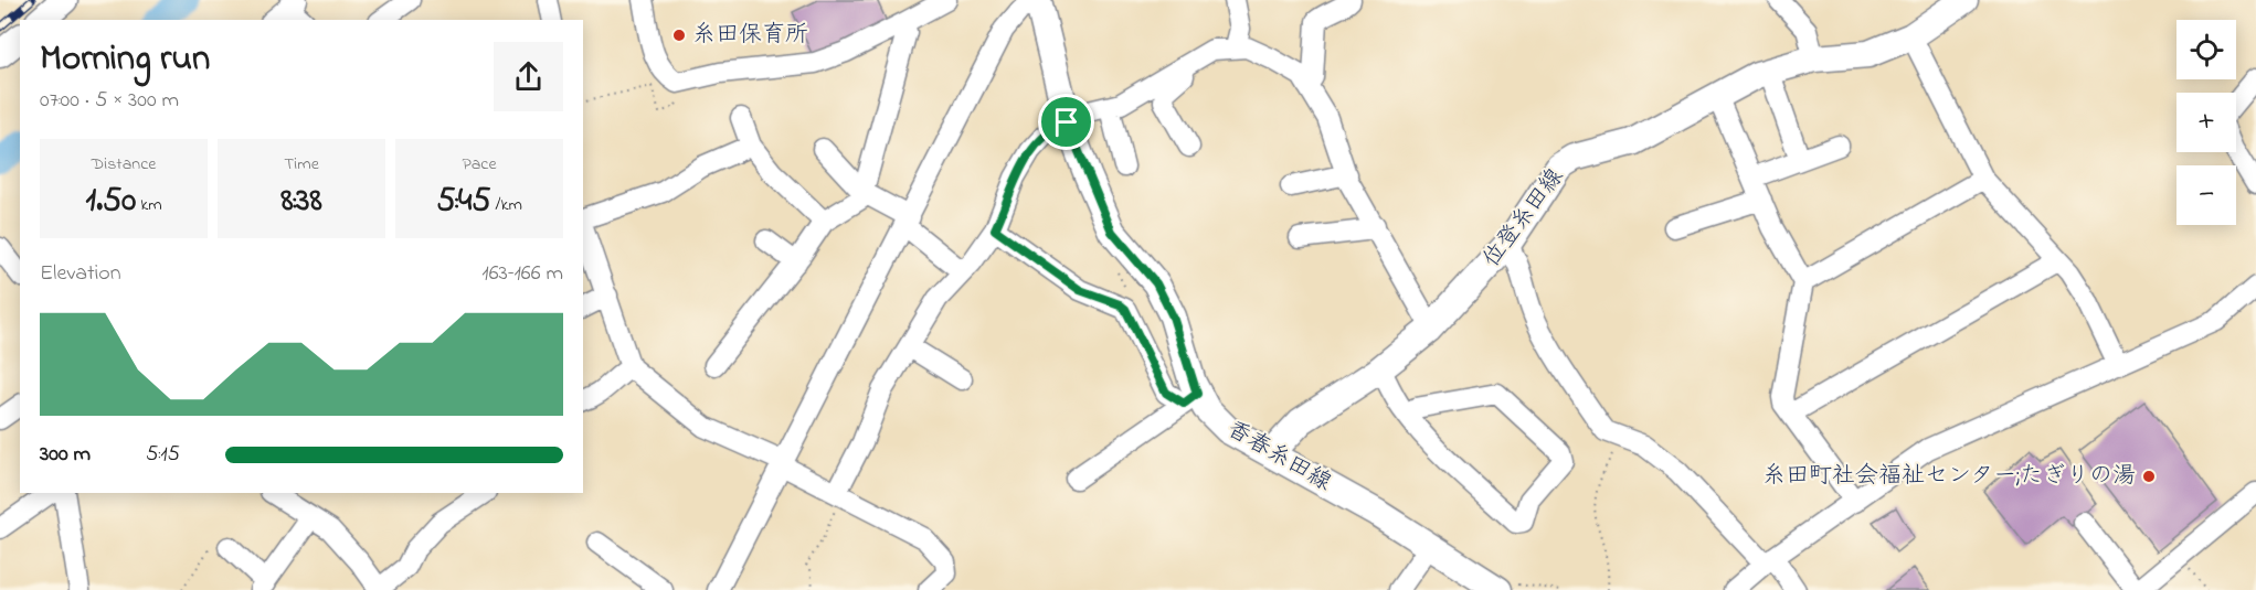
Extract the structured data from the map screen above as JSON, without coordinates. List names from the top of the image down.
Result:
{
  "streets": {
    "main road": ["位登糸田線", "香春糸田線"]
  },
  "crossings": [
    ["位登糸田線", "香春糸田線"]
  ],
  "places": ["糸田保育所", "糸田町社会福祉センター;たぎりの湯"],
  "page": {
    "map_buttons": ["+", "−"],
    "heading": ["Morning run", "07:00 · 5 × 300 m"],
    "stats": [
      ["Distance", "1.50 km"],
      ["Time", "8:38"],
      ["Pace", "5:45 /km"]
    ],
    "chart": ["Elevation", "163–166 m"],
    "list": [
      {
        "name": "300 m",
        "note": "5:15"
      }
    ]
  }
}
